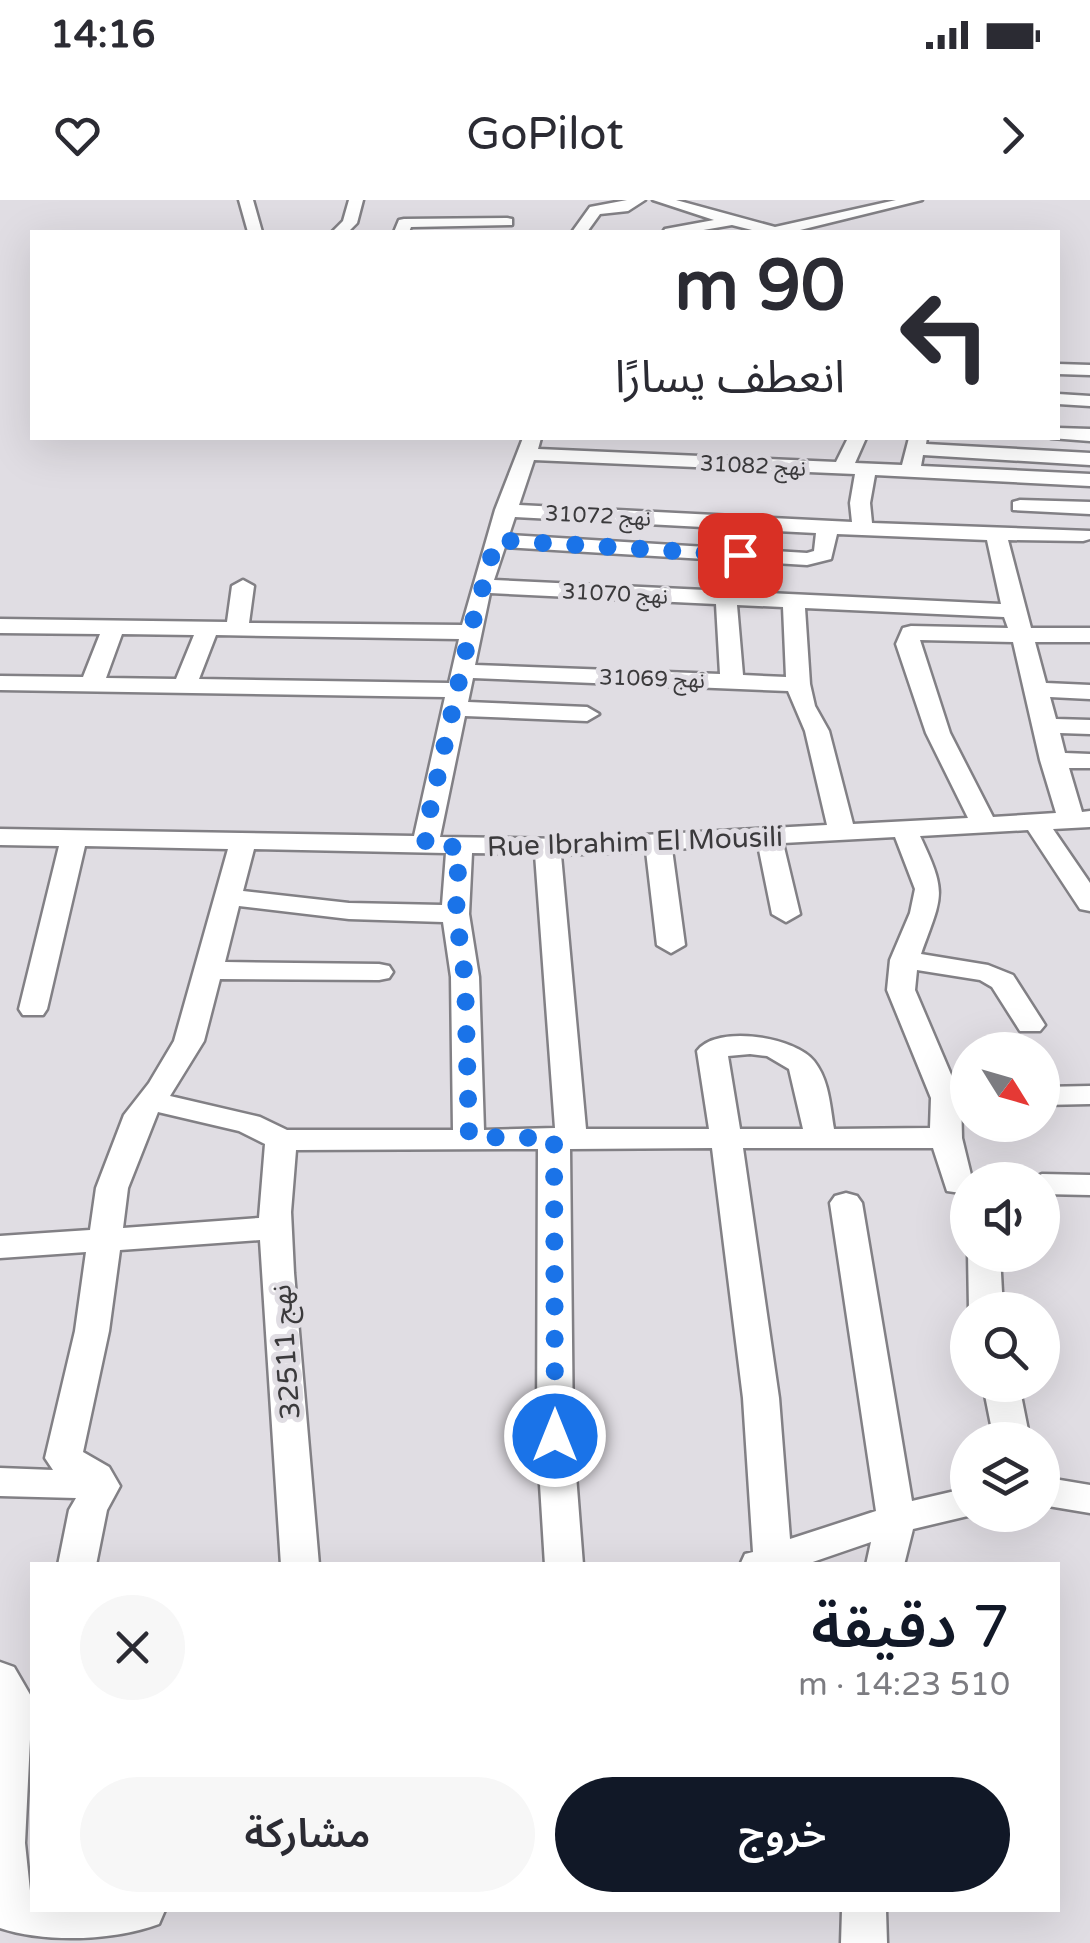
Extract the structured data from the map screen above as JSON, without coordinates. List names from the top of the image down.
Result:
{
  "streets": {
    "street": [
      "نهج 31082",
      "نهج 31072",
      "نهج 31070",
      "نهج 31069",
      "Rue Ibrahim El Mousili",
      "نهج 32511"
    ]
  },
  "north": "bottom right",
  "page": {
    "status": "14:16",
    "header": "GoPilot",
    "turn": ["90 m", "انعطف يسارًا"],
    "heading": ["7 دقيقة", "510 m · 14:23"],
    "buttons": ["خروج", "مشاركة"]
  }
}
